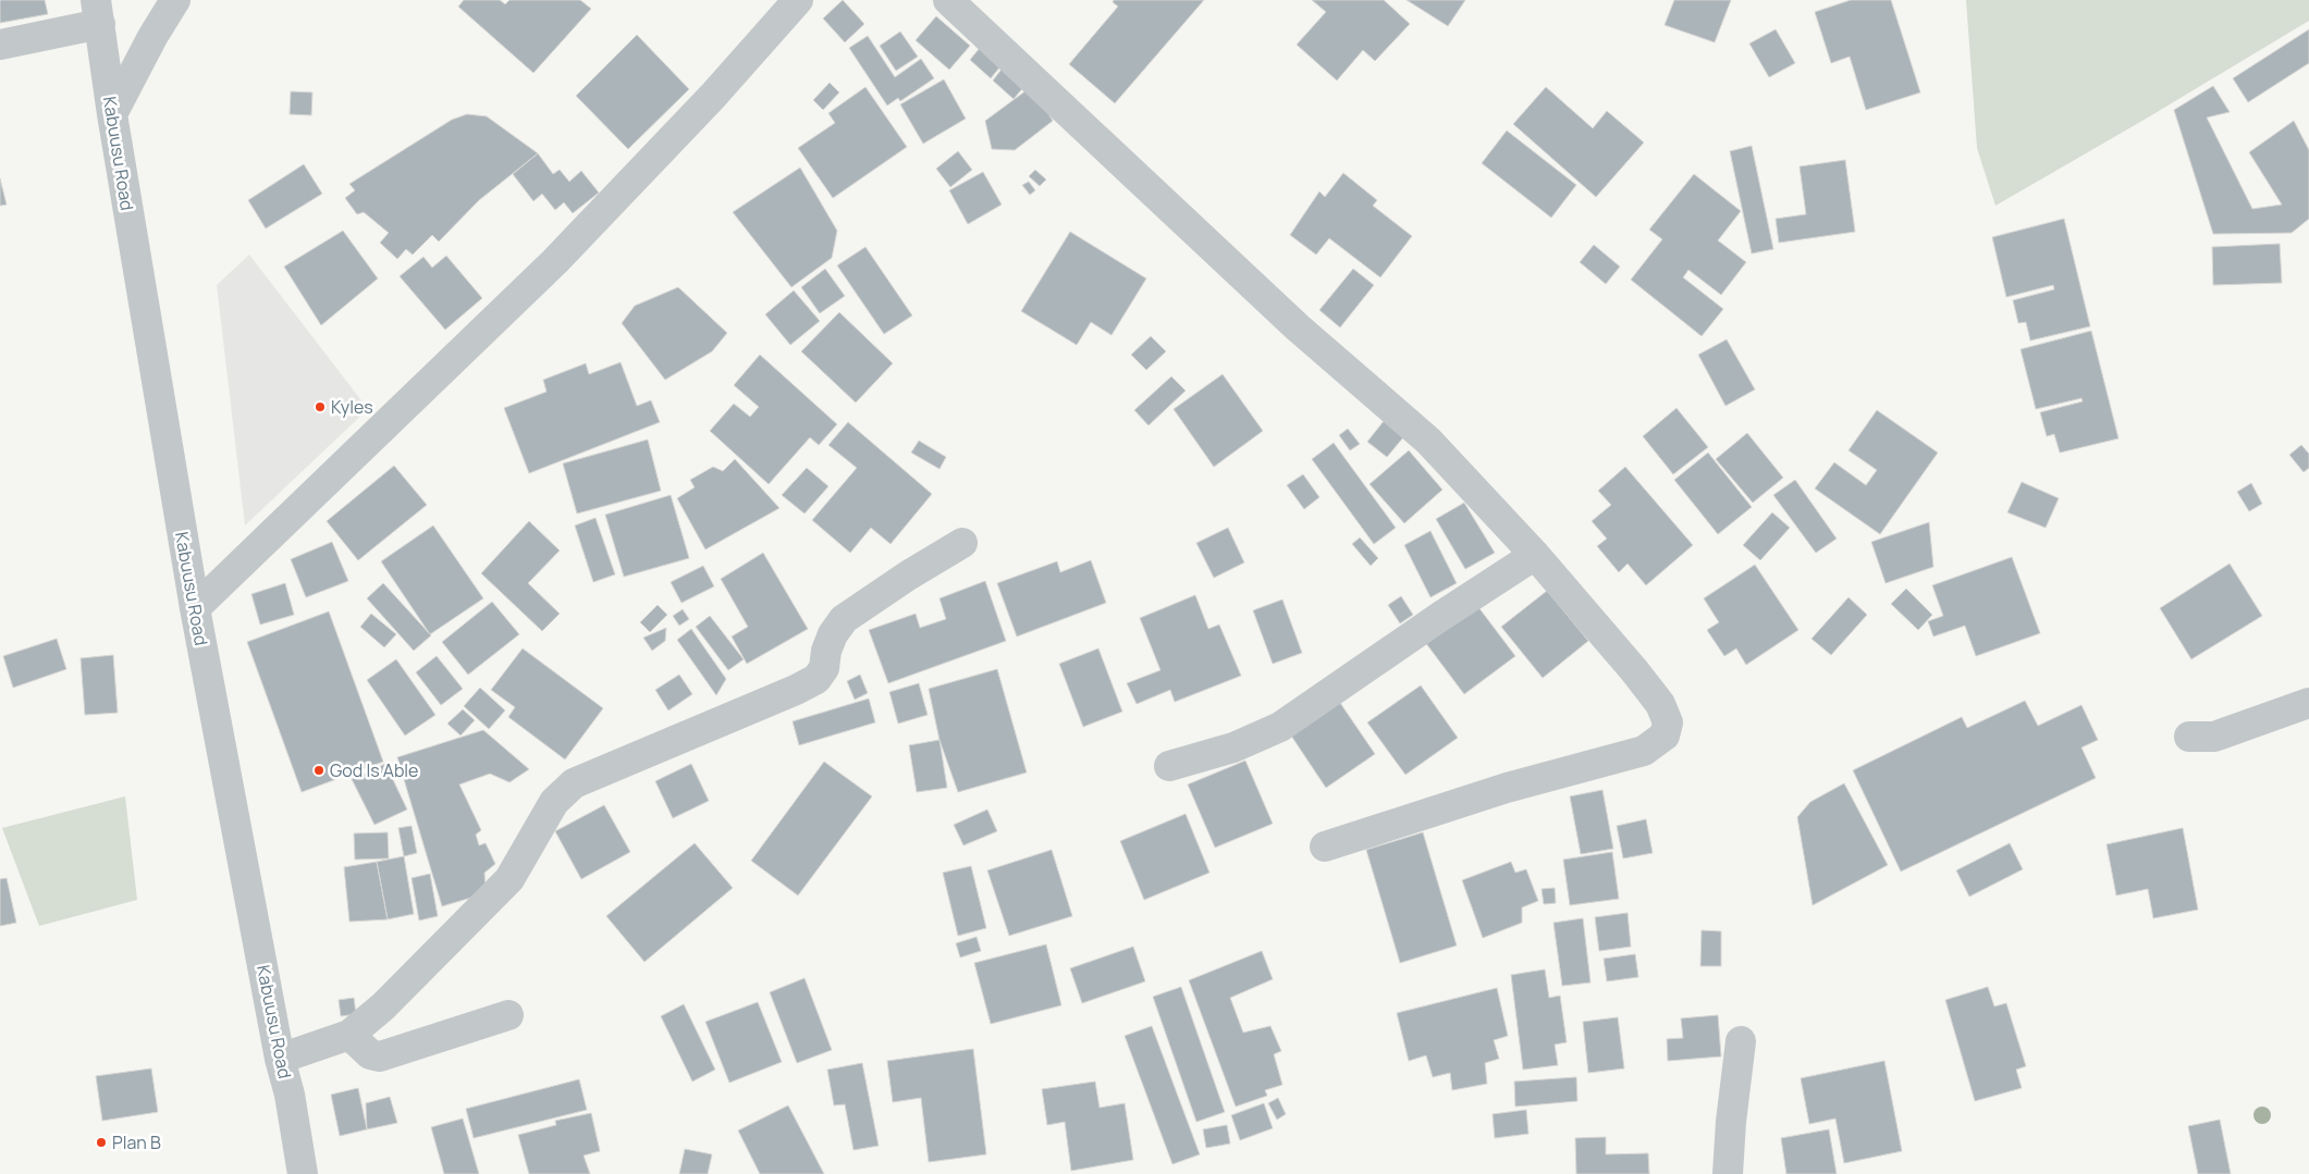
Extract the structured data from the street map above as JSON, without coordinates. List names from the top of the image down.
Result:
{
  "streets": {
    "street": ["Kabuusu Road"]
  },
  "places": ["Kyles", "God Is Able", "Plan B"]
}
